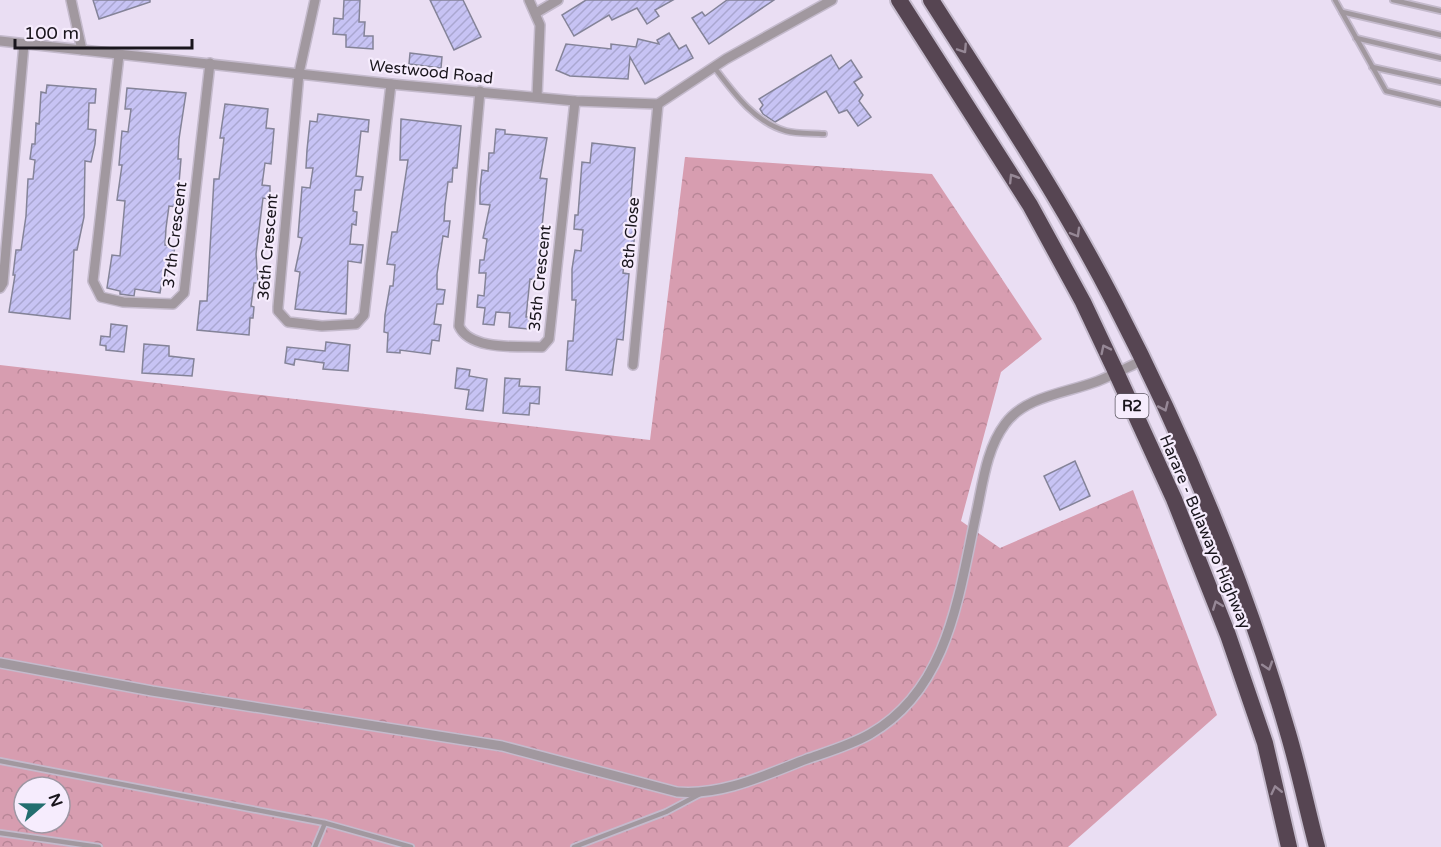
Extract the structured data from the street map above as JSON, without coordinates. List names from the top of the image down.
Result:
{
  "streets": {
    "highway": ["R2", "Harare - Bulawayo Highway"],
    "street": [
      "Westwood Road",
      "8th Close",
      "37th Crescent",
      "36th Crescent",
      "35th Crescent"
    ]
  },
  "crossings": [
    ["Westwood Road", "8th Close"],
    ["Westwood Road", "37th Crescent"],
    ["Westwood Road", "36th Crescent"],
    ["Westwood Road", "35th Crescent"]
  ],
  "scale_bar": "100 m",
  "north": "right"
}
